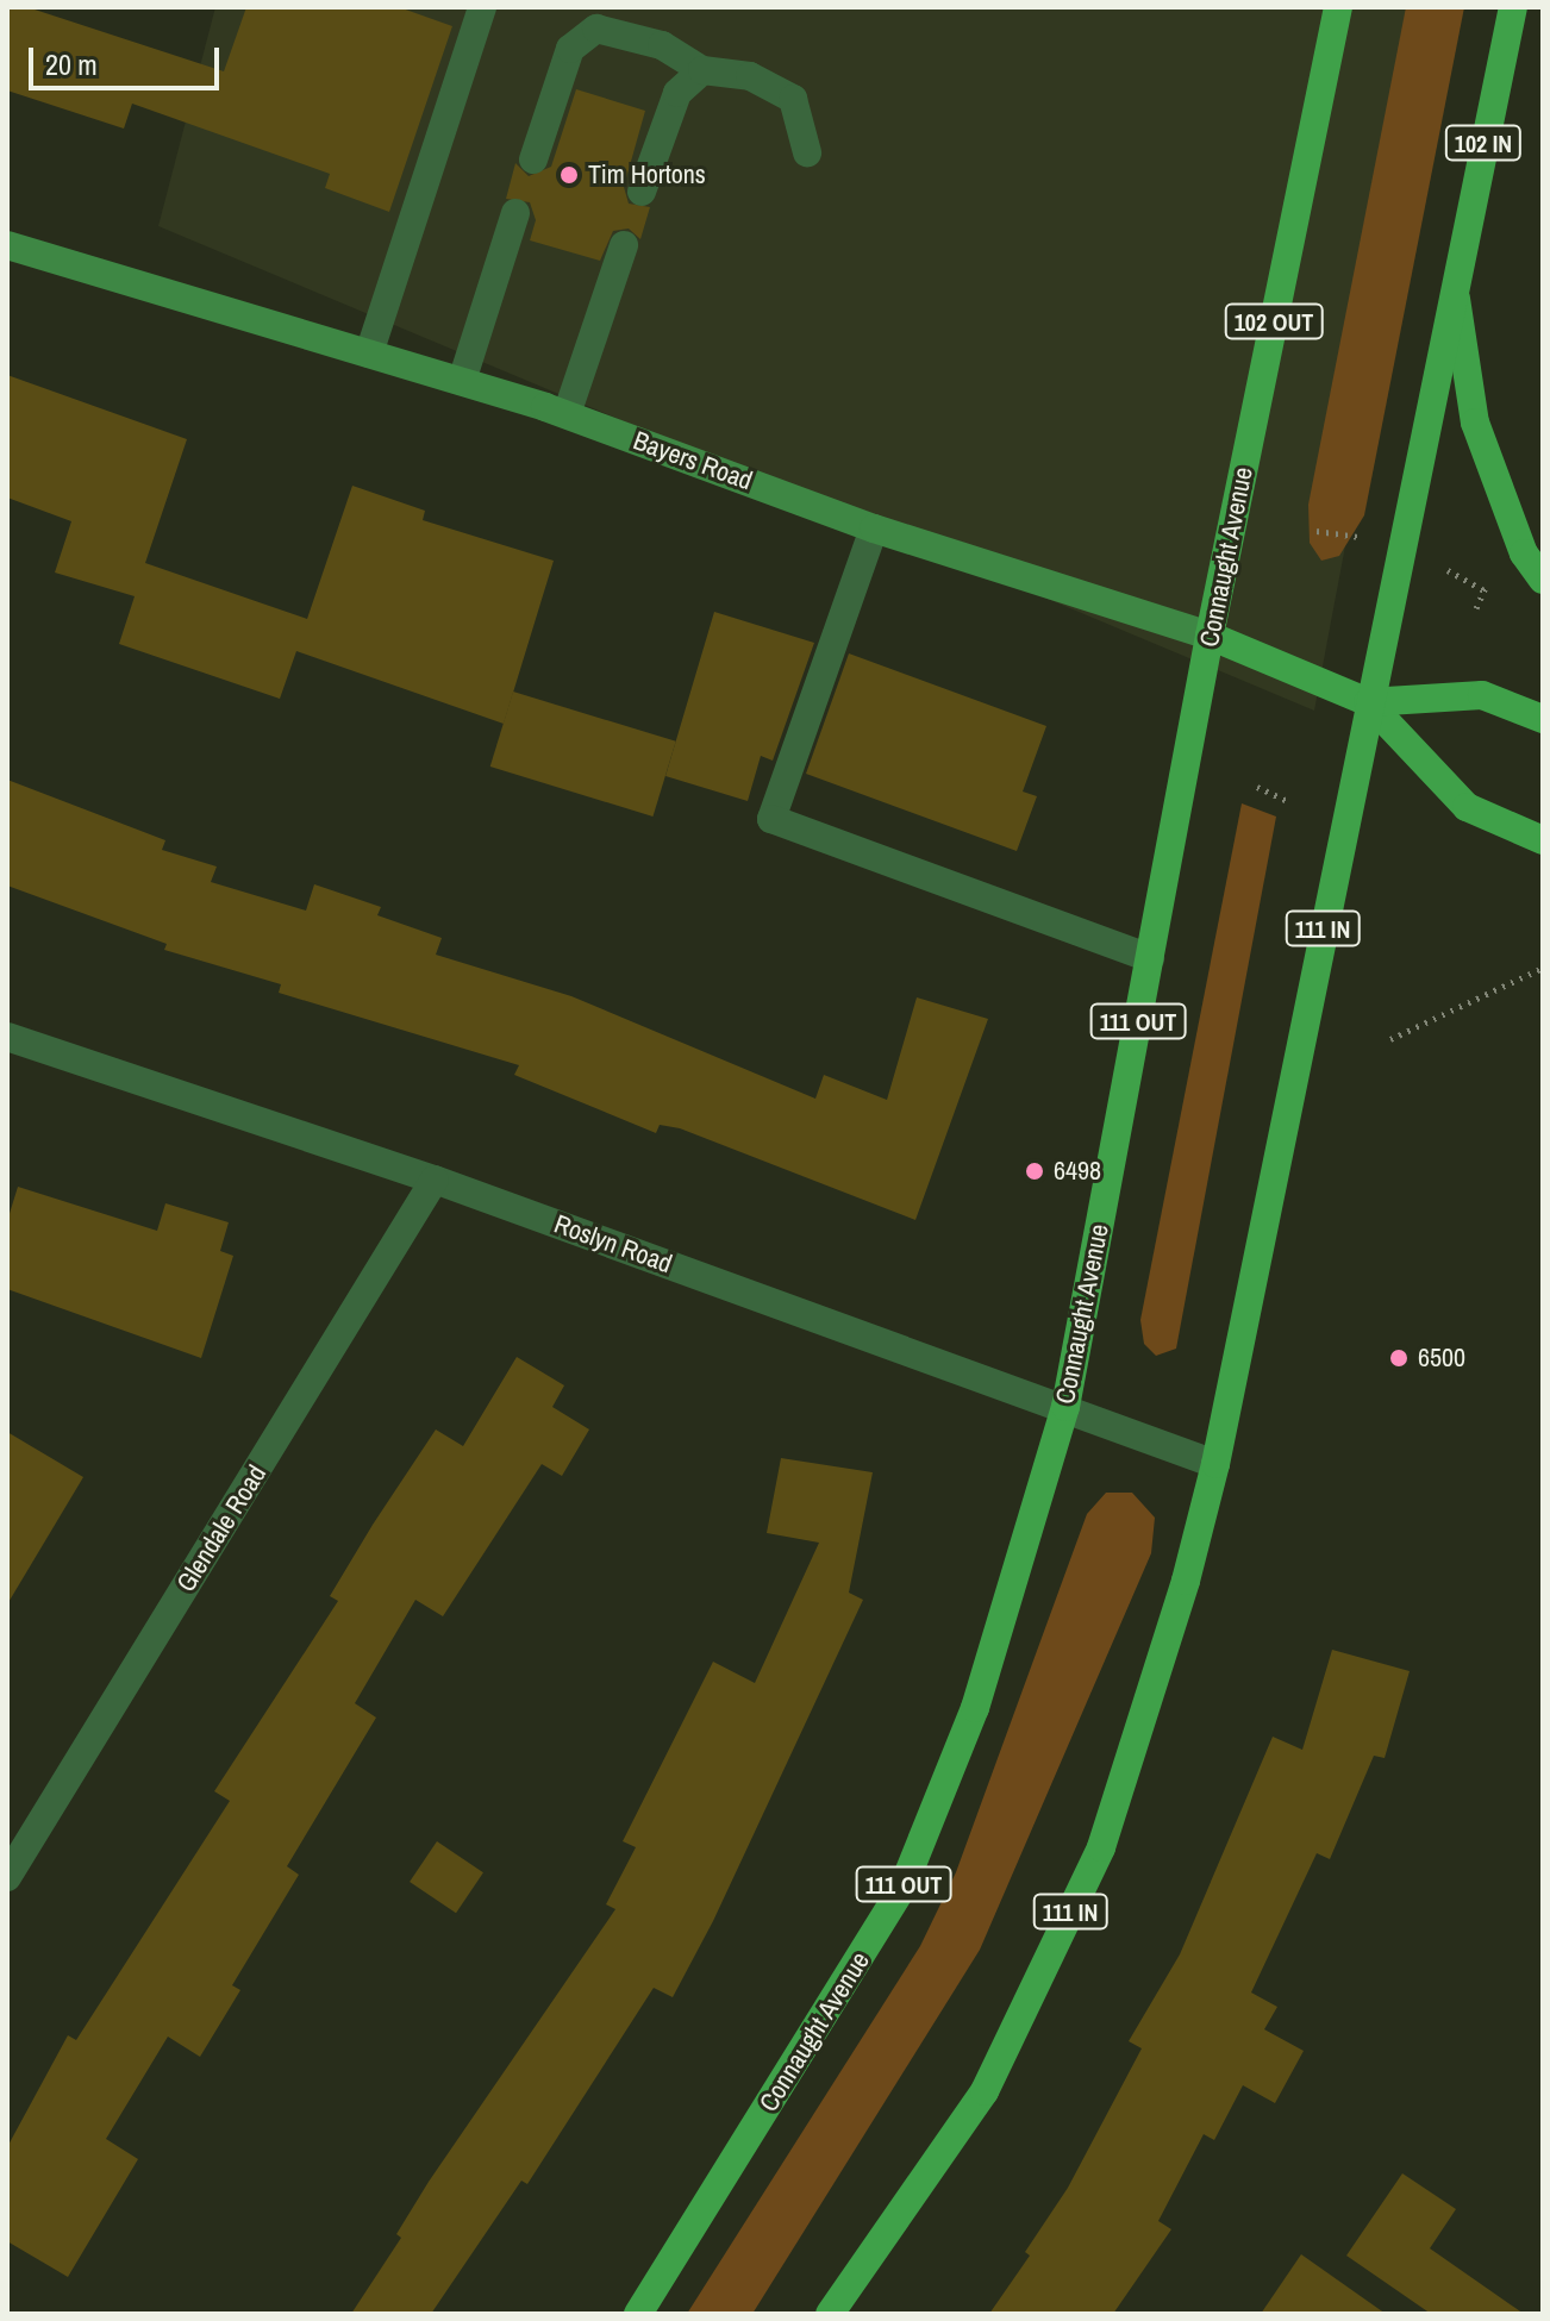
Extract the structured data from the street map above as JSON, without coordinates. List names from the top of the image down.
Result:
{
  "streets": {
    "main road": [
      "102 IN",
      "102 OUT",
      "Bayers Road",
      "Connaught Avenue",
      "111 IN",
      "111 OUT"
    ],
    "street": ["Roslyn Road", "Glendale Road"]
  },
  "crossings": [
    ["Bayers Road", "Connaught Avenue"],
    ["Bayers Road", "111 IN"],
    ["Connaught Avenue", "Roslyn Road"],
    ["111 IN", "Roslyn Road"],
    ["Roslyn Road", "Glendale Road"]
  ],
  "places": ["Tim Hortons", "6498", "6500"],
  "scale_bar": "20 m"
}
